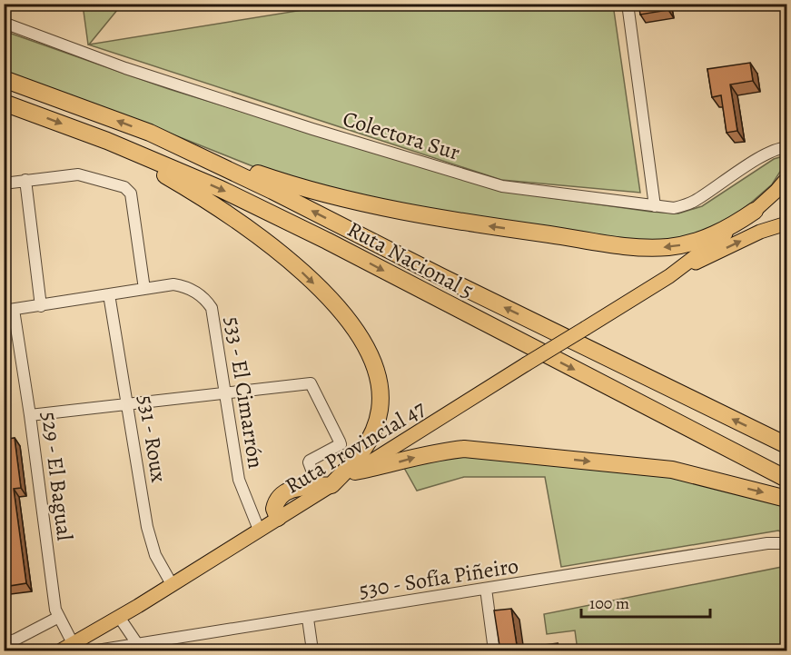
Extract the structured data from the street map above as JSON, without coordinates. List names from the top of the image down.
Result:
{
  "streets": {
    "highway": ["Ruta Nacional 5"],
    "main road": ["Ruta Provincial 47"],
    "street": [
      "Colectora Sur",
      "533 - El Cimarrón",
      "531 - Roux",
      "529 - El Bagual",
      "530 - Sofía Piñeiro"
    ]
  },
  "crossings": [
    ["533 - El Cimarrón", "Ruta Provincial 47"],
    ["531 - Roux", "Ruta Provincial 47"],
    ["Ruta Provincial 47", "529 - El Bagual"]
  ],
  "scale_bar": "100 m"
}
